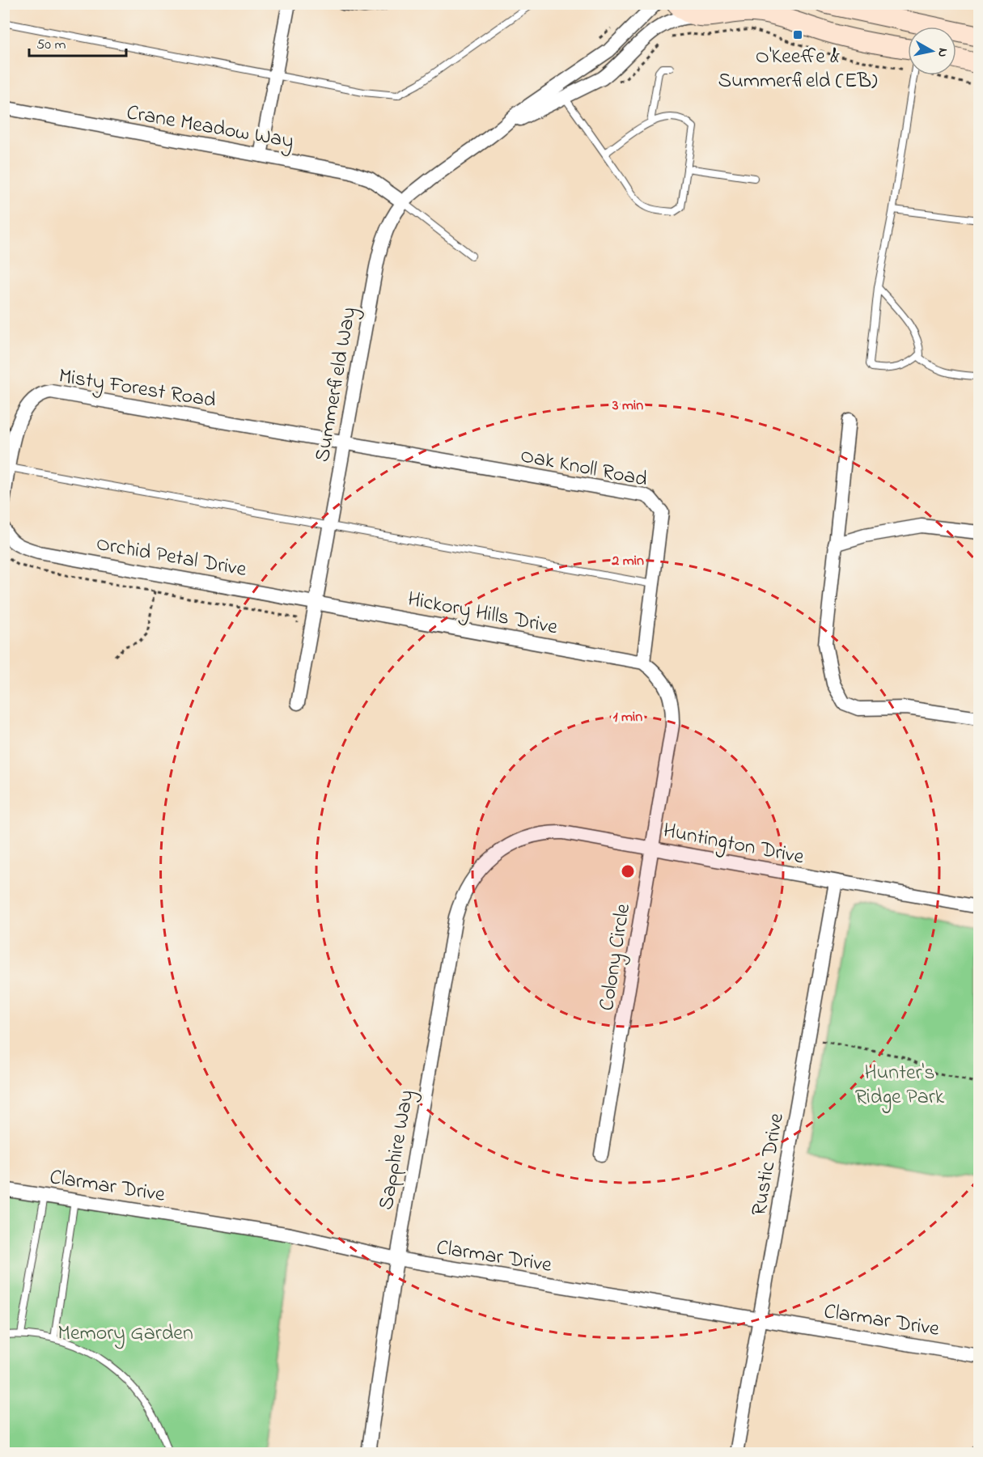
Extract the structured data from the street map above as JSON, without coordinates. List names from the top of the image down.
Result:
{
  "streets": {
    "street": [
      "Crane Meadow Way",
      "Summerfield Way",
      "Misty Forest Road",
      "Oak Knoll Road",
      "Orchid Petal Drive",
      "Hickory Hills Drive",
      "Huntington Drive",
      "Colony Circle",
      "Sapphire Way",
      "Rustic Drive",
      "Clarmar Drive"
    ]
  },
  "crossings": [
    ["Crane Meadow Way", "Summerfield Way"],
    ["Summerfield Way", "Misty Forest Road"],
    ["Summerfield Way", "Oak Knoll Road"],
    ["Summerfield Way", "Orchid Petal Drive"],
    ["Summerfield Way", "Hickory Hills Drive"],
    ["Misty Forest Road", "Oak Knoll Road"],
    ["Oak Knoll Road", "Hickory Hills Drive"],
    ["Oak Knoll Road", "Colony Circle"],
    ["Orchid Petal Drive", "Hickory Hills Drive"],
    ["Hickory Hills Drive", "Colony Circle"],
    ["Huntington Drive", "Colony Circle"],
    ["Huntington Drive", "Sapphire Way"],
    ["Huntington Drive", "Rustic Drive"],
    ["Sapphire Way", "Clarmar Drive"],
    ["Rustic Drive", "Clarmar Drive"]
  ],
  "parks": ["Hunter's Ridge Park", "Memory Garden"],
  "places": {
    "transit": ["O'Keeffe & Summerfield (EB)"]
  },
  "scale_bar": "50 m",
  "north": "right",
  "rings": ["3 min", "2 min", "1 min"]
}
